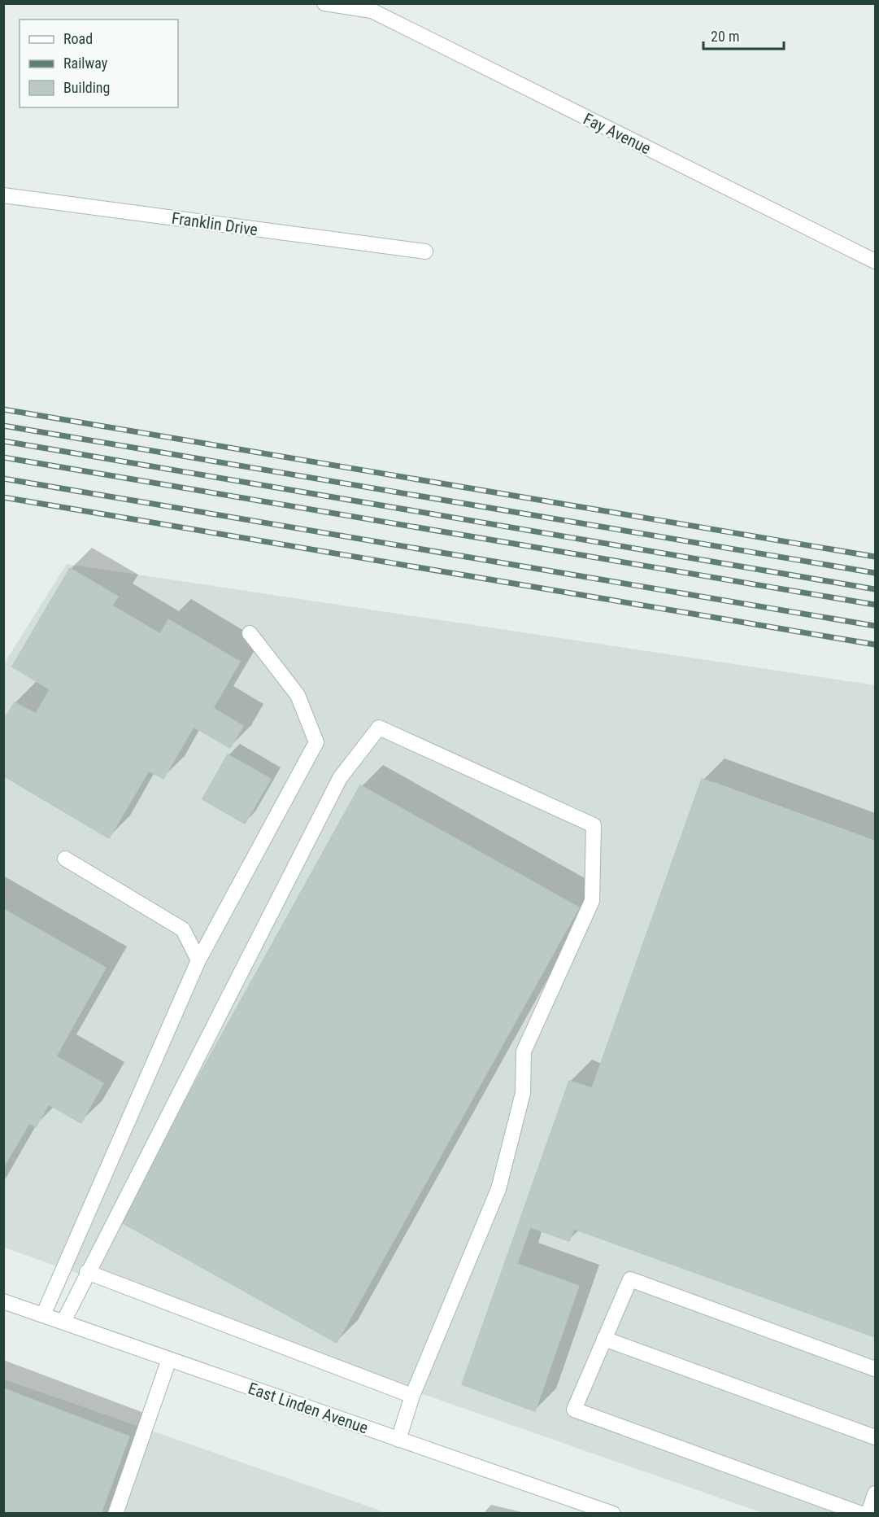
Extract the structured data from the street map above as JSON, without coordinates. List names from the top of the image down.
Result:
{
  "streets": {
    "street": ["Fay Avenue", "Franklin Drive", "East Linden Avenue"]
  },
  "legend": ["Road", "Railway", "Building"],
  "scale_bar": "20 m"
}
